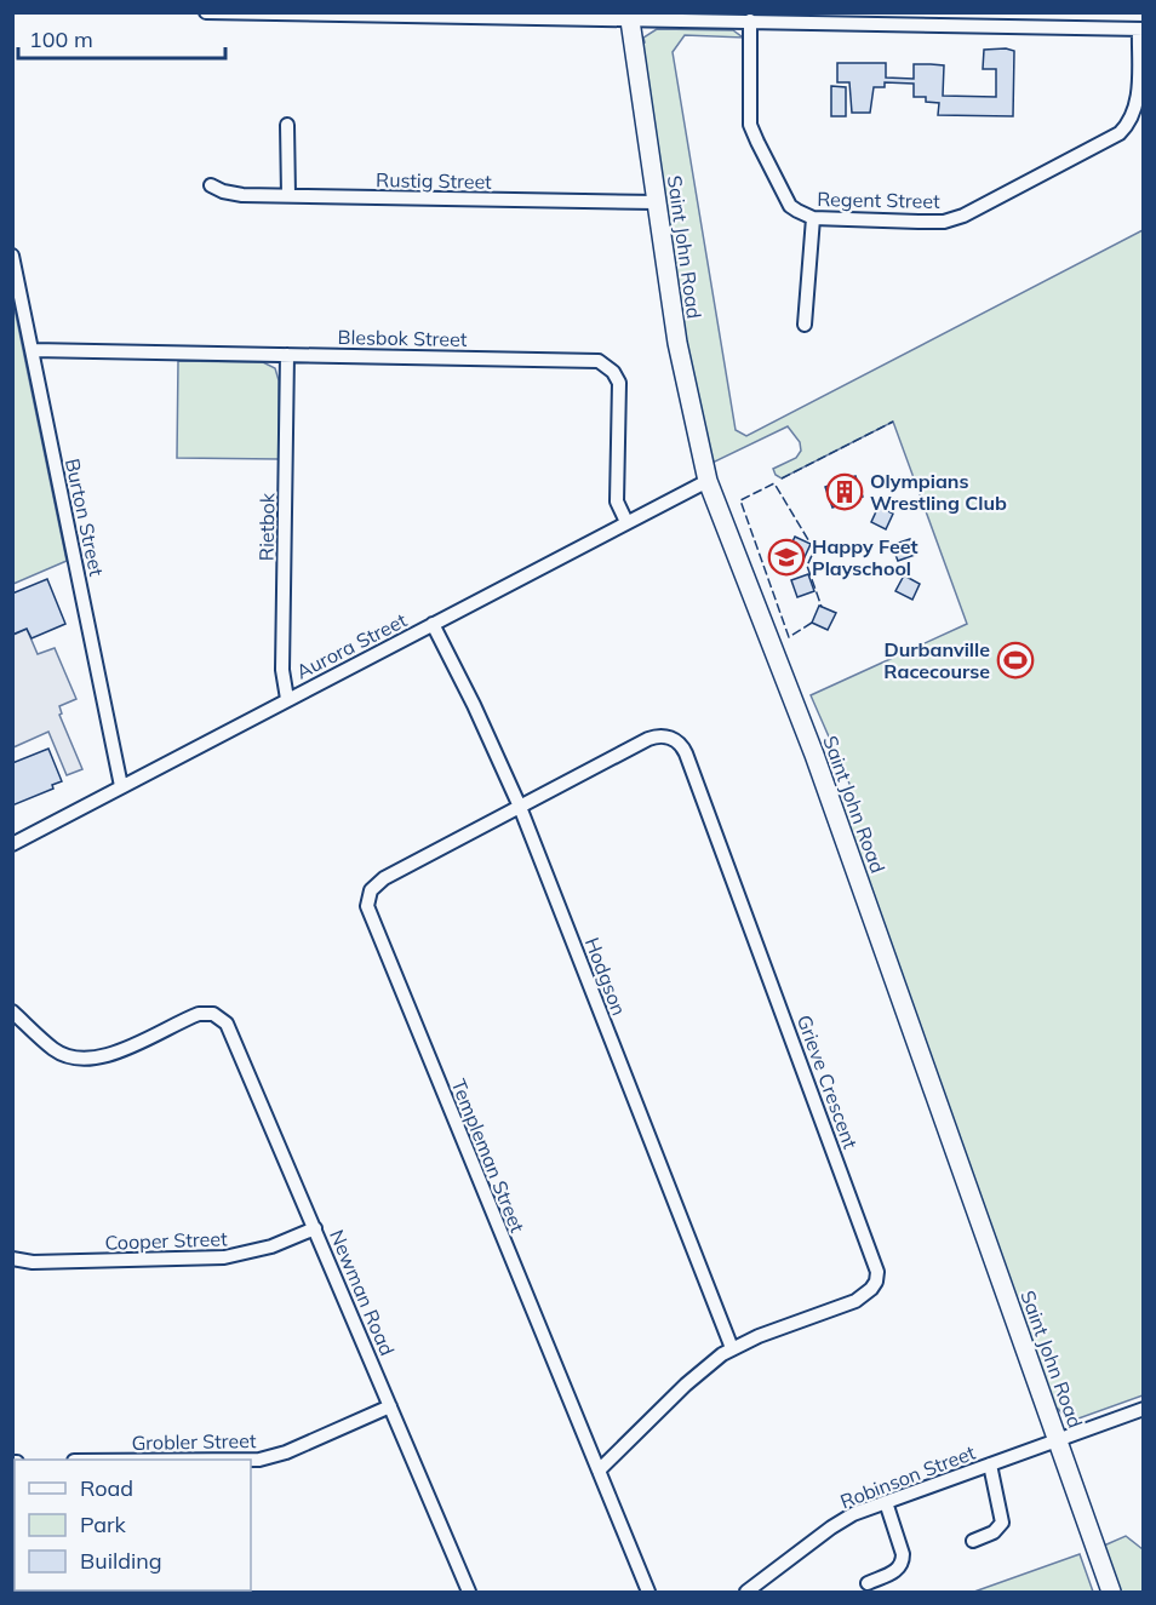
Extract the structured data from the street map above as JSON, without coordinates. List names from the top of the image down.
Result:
{
  "streets": {
    "main road": ["Saint John Road"],
    "street": [
      "Rustig Street",
      "Regent Street",
      "Blesbok Street",
      "Burton Street",
      "Rietbok",
      "Aurora Street",
      "Hodgson",
      "Grieve Crescent",
      "Templeman Street",
      "Cooper Street",
      "Newman Road",
      "Grobler Street",
      "Robinson Street"
    ]
  },
  "crossings": [
    ["Rustig Street", "Saint John Road"],
    ["Saint John Road", "Aurora Street"],
    ["Saint John Road", "Robinson Street"],
    ["Blesbok Street", "Burton Street"],
    ["Blesbok Street", "Rietbok"],
    ["Blesbok Street", "Aurora Street"],
    ["Burton Street", "Aurora Street"],
    ["Rietbok", "Aurora Street"],
    ["Aurora Street", "Hodgson"],
    ["Hodgson", "Grieve Crescent"],
    ["Hodgson", "Templeman Street"],
    ["Grieve Crescent", "Templeman Street"],
    ["Cooper Street", "Newman Road"],
    ["Newman Road", "Grobler Street"]
  ],
  "places": {
    "building": ["Olympians Wrestling Club"],
    "school or university": ["Happy Feet Playschool"],
    "sports": ["Durbanville Racecourse"]
  },
  "legend": ["Road", "Park", "Building"],
  "scale_bar": "100 m"
}
